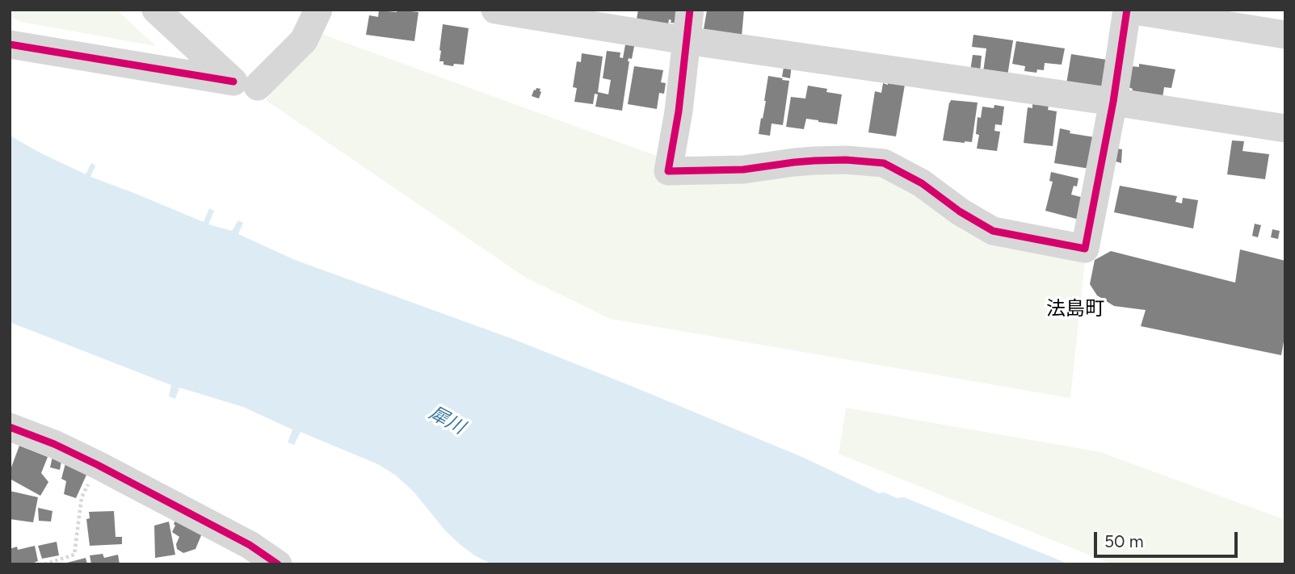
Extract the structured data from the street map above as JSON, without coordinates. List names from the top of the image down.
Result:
{
  "districts": ["法島町"],
  "water": ["犀川"],
  "scale_bar": "50 m"
}
